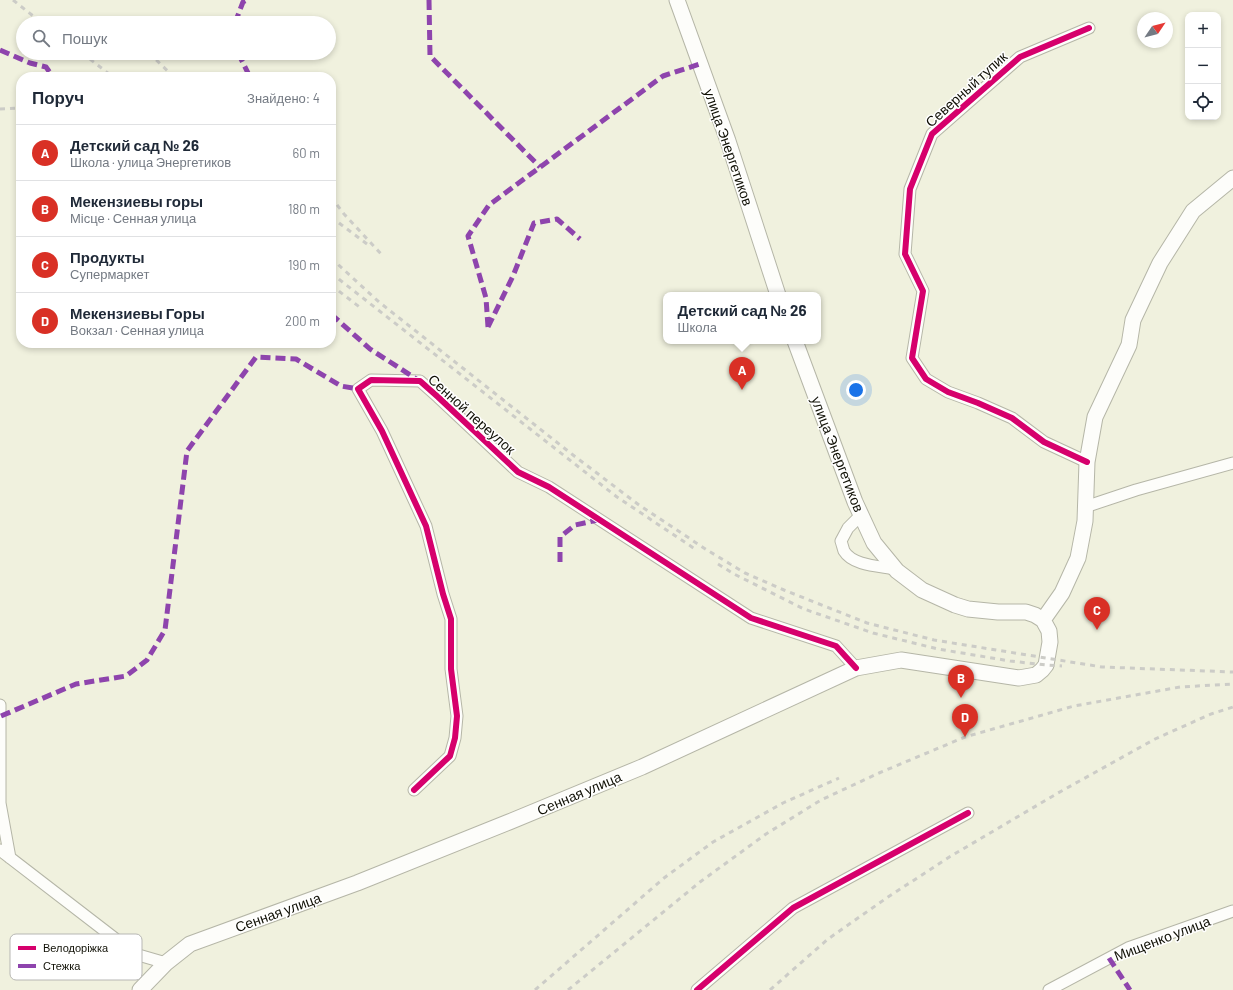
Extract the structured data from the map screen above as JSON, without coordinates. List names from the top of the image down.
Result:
{
  "streets": {
    "main road": ["улица Энергетиков", "Сенная улица"],
    "street": ["Северный тупик", "Сенной переулок", "Мищенко улица"]
  },
  "crossings": [
    ["улица Энергетиков", "Сенная улица"],
    ["Сенной переулок", "Сенная улица"]
  ],
  "legend": ["Велодоріжка", "Стежка"],
  "north": "top right",
  "page": {
    "map_buttons": ["+", "−"],
    "search": "Пошук",
    "heading": ["Поруч", "Знайдено: 4"],
    "list": [
      {
        "mark": "A",
        "name": "Детский сад № 26",
        "note": "Школа · улица Энергетиков",
        "value": "60 m"
      },
      {
        "mark": "B",
        "name": "Мекензиевы горы",
        "note": "Місце · Сенная улица",
        "value": "180 m"
      },
      {
        "mark": "C",
        "name": "Продукты",
        "note": "Супермаркет",
        "value": "190 m"
      },
      {
        "mark": "D",
        "name": "Мекензиевы Горы",
        "note": "Вокзал · Сенная улица",
        "value": "200 m"
      }
    ],
    "popup": ["Детский сад № 26", "Школа"],
    "pins": [
      "A",
      "C",
      "B",
      "D"
    ]
  }
}
